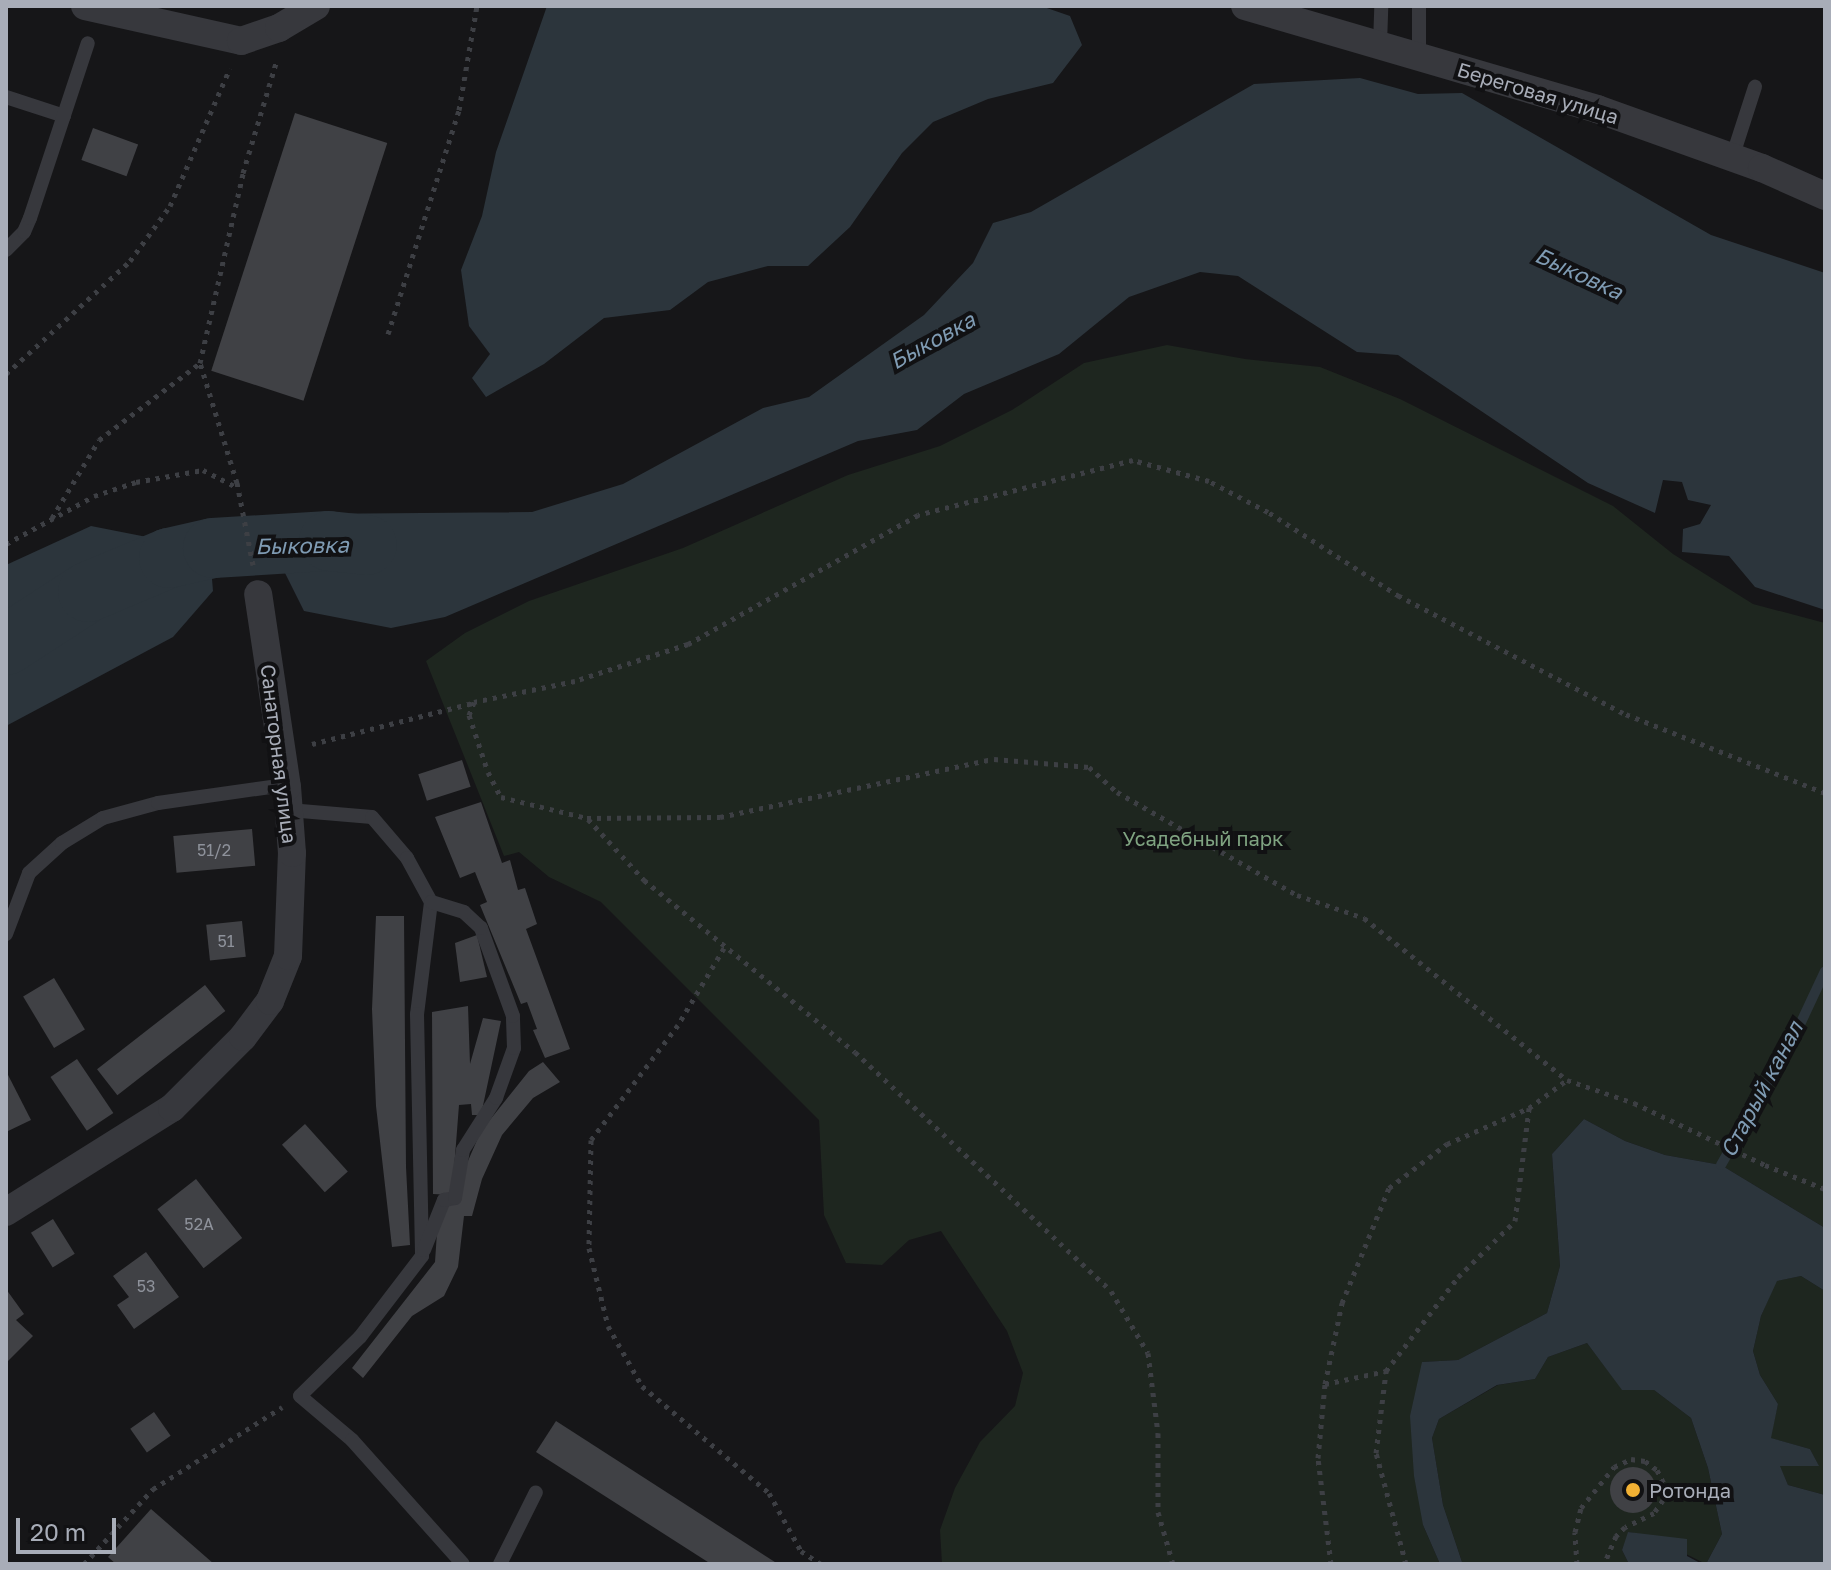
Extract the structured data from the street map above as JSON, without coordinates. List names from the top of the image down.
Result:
{
  "streets": {
    "street": ["Береговая улица", "Санаторная улица"]
  },
  "water": ["Быковка", "Старый канал"],
  "parks": ["Усадебный парк"],
  "places": ["Ротонда"],
  "house_numbers": [
    "51/2",
    "51",
    "52А",
    "53"
  ],
  "scale_bar": "20 m"
}
